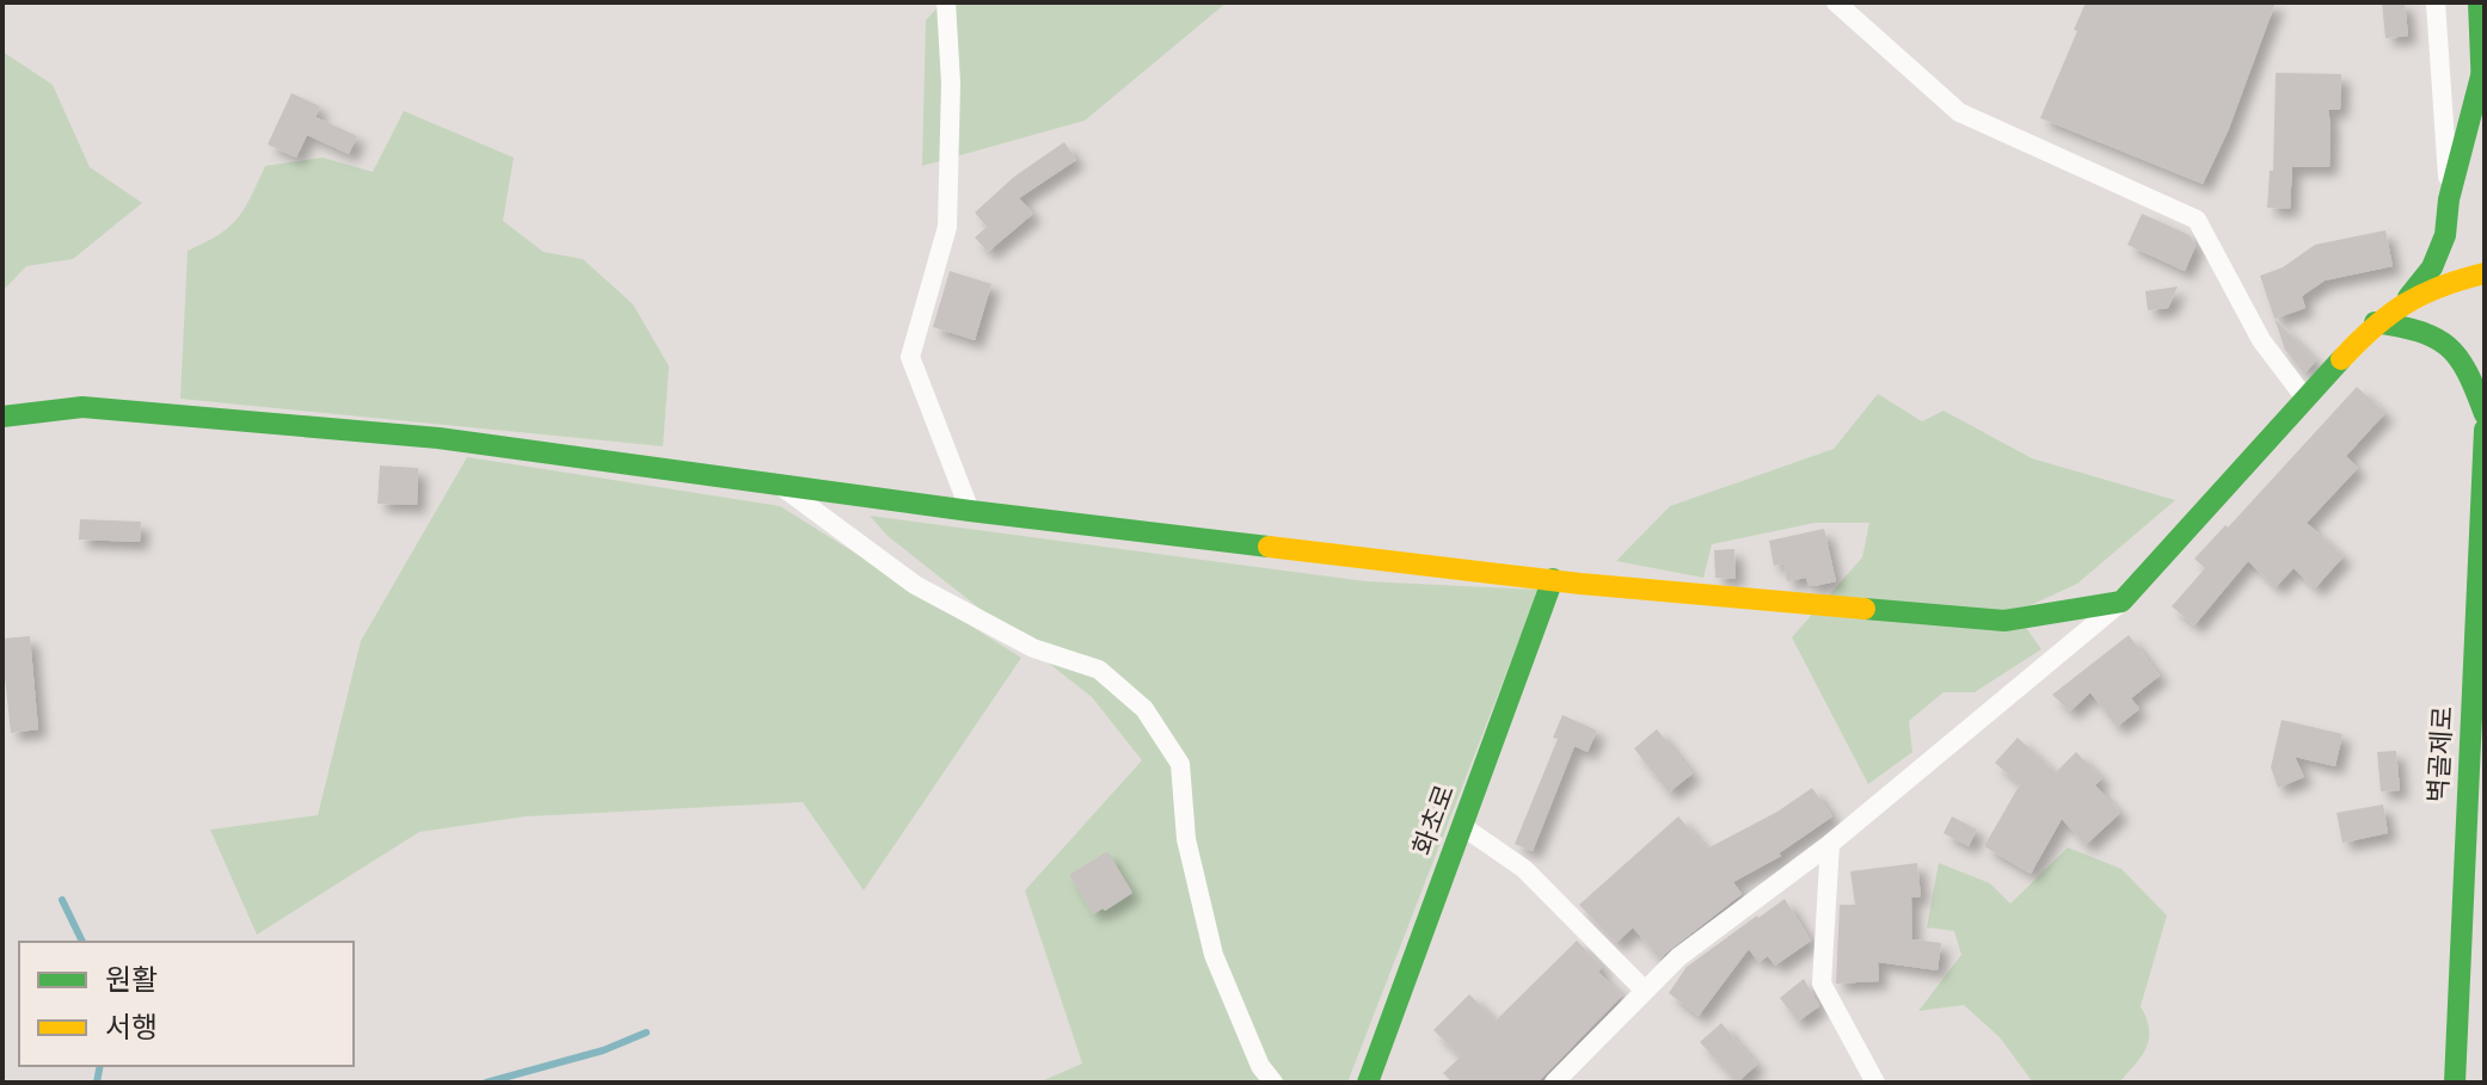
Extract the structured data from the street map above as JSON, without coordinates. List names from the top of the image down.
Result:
{
  "streets": {
    "street": ["벽골제로", "화초로"]
  },
  "legend": ["원활", "서행"]
}
